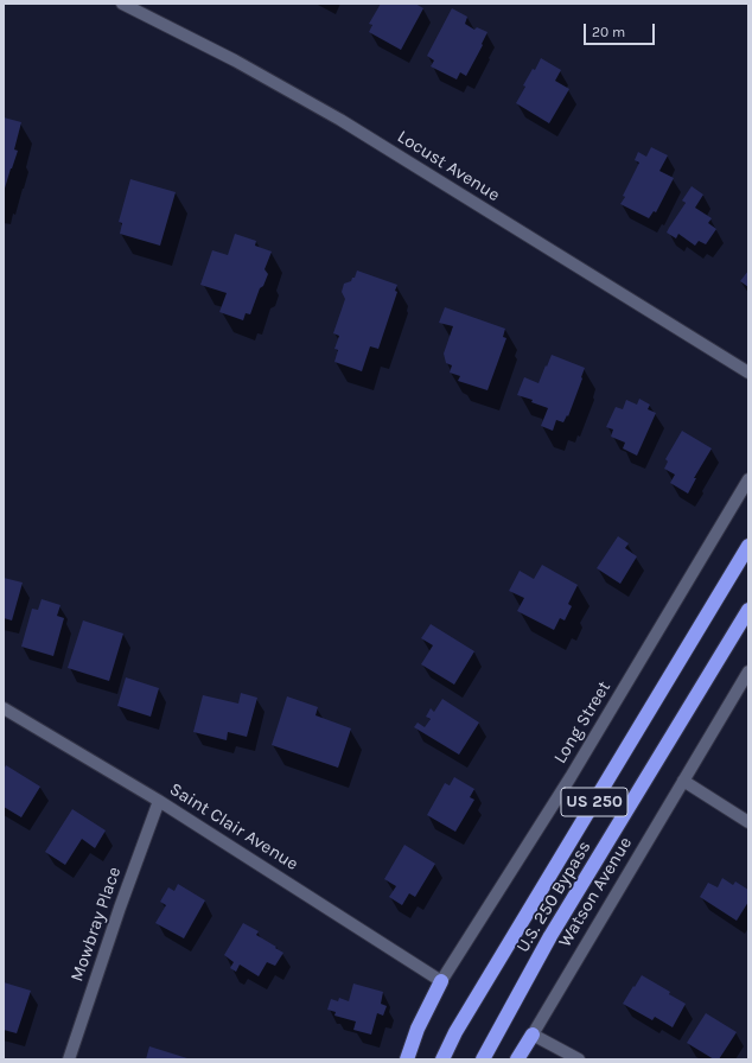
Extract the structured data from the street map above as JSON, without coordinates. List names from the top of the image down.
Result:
{
  "streets": {
    "highway": ["US 250", "U.S. 250 Bypass"],
    "street": [
      "Locust Avenue",
      "Long Street",
      "Saint Clair Avenue",
      "Watson Avenue",
      "Mowbray Place"
    ]
  },
  "crossings": [
    ["Long Street", "Saint Clair Avenue"],
    ["Saint Clair Avenue", "Mowbray Place"]
  ],
  "scale_bar": "20 m"
}
